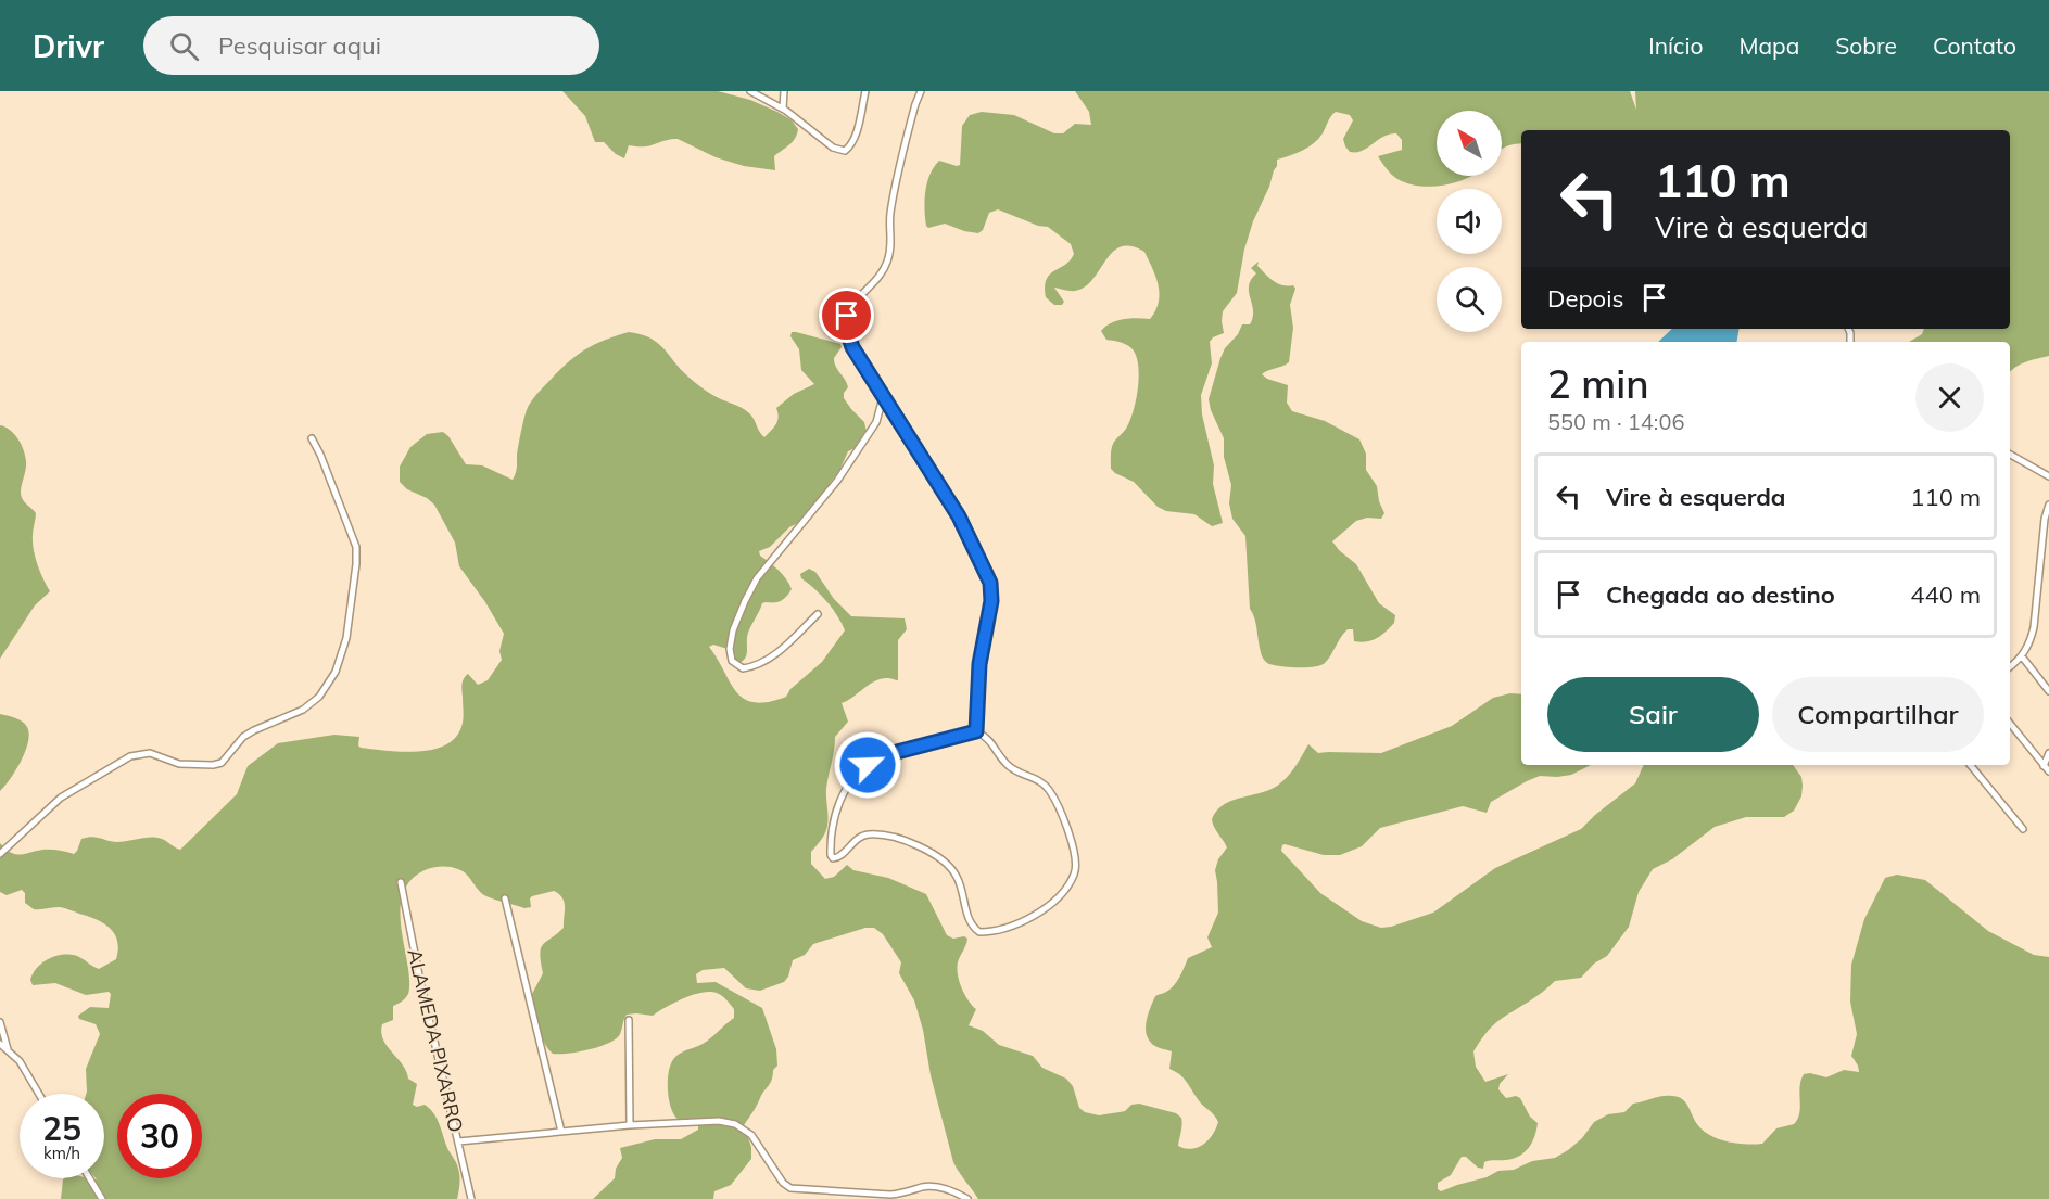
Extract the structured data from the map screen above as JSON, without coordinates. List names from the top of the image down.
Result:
{
  "streets": {
    "street": ["ALAMEDA PIXARRO"]
  },
  "north": "top left",
  "page": {
    "header": "Drivr",
    "search": "Pesquisar aqui",
    "nav": [
      "Início",
      "Mapa",
      "Sobre",
      "Contato"
    ],
    "turn": ["110 m", "Vire à esquerda"],
    "then": "Depois",
    "heading": ["2 min", "550 m · 14:06"],
    "list": [
      {
        "name": "Vire à esquerda",
        "value": "110 m"
      },
      {
        "name": "Chegada ao destino",
        "value": "440 m"
      }
    ],
    "buttons": ["Sair", "Compartilhar"],
    "speed": "25 km/h",
    "limit": "30"
  }
}
